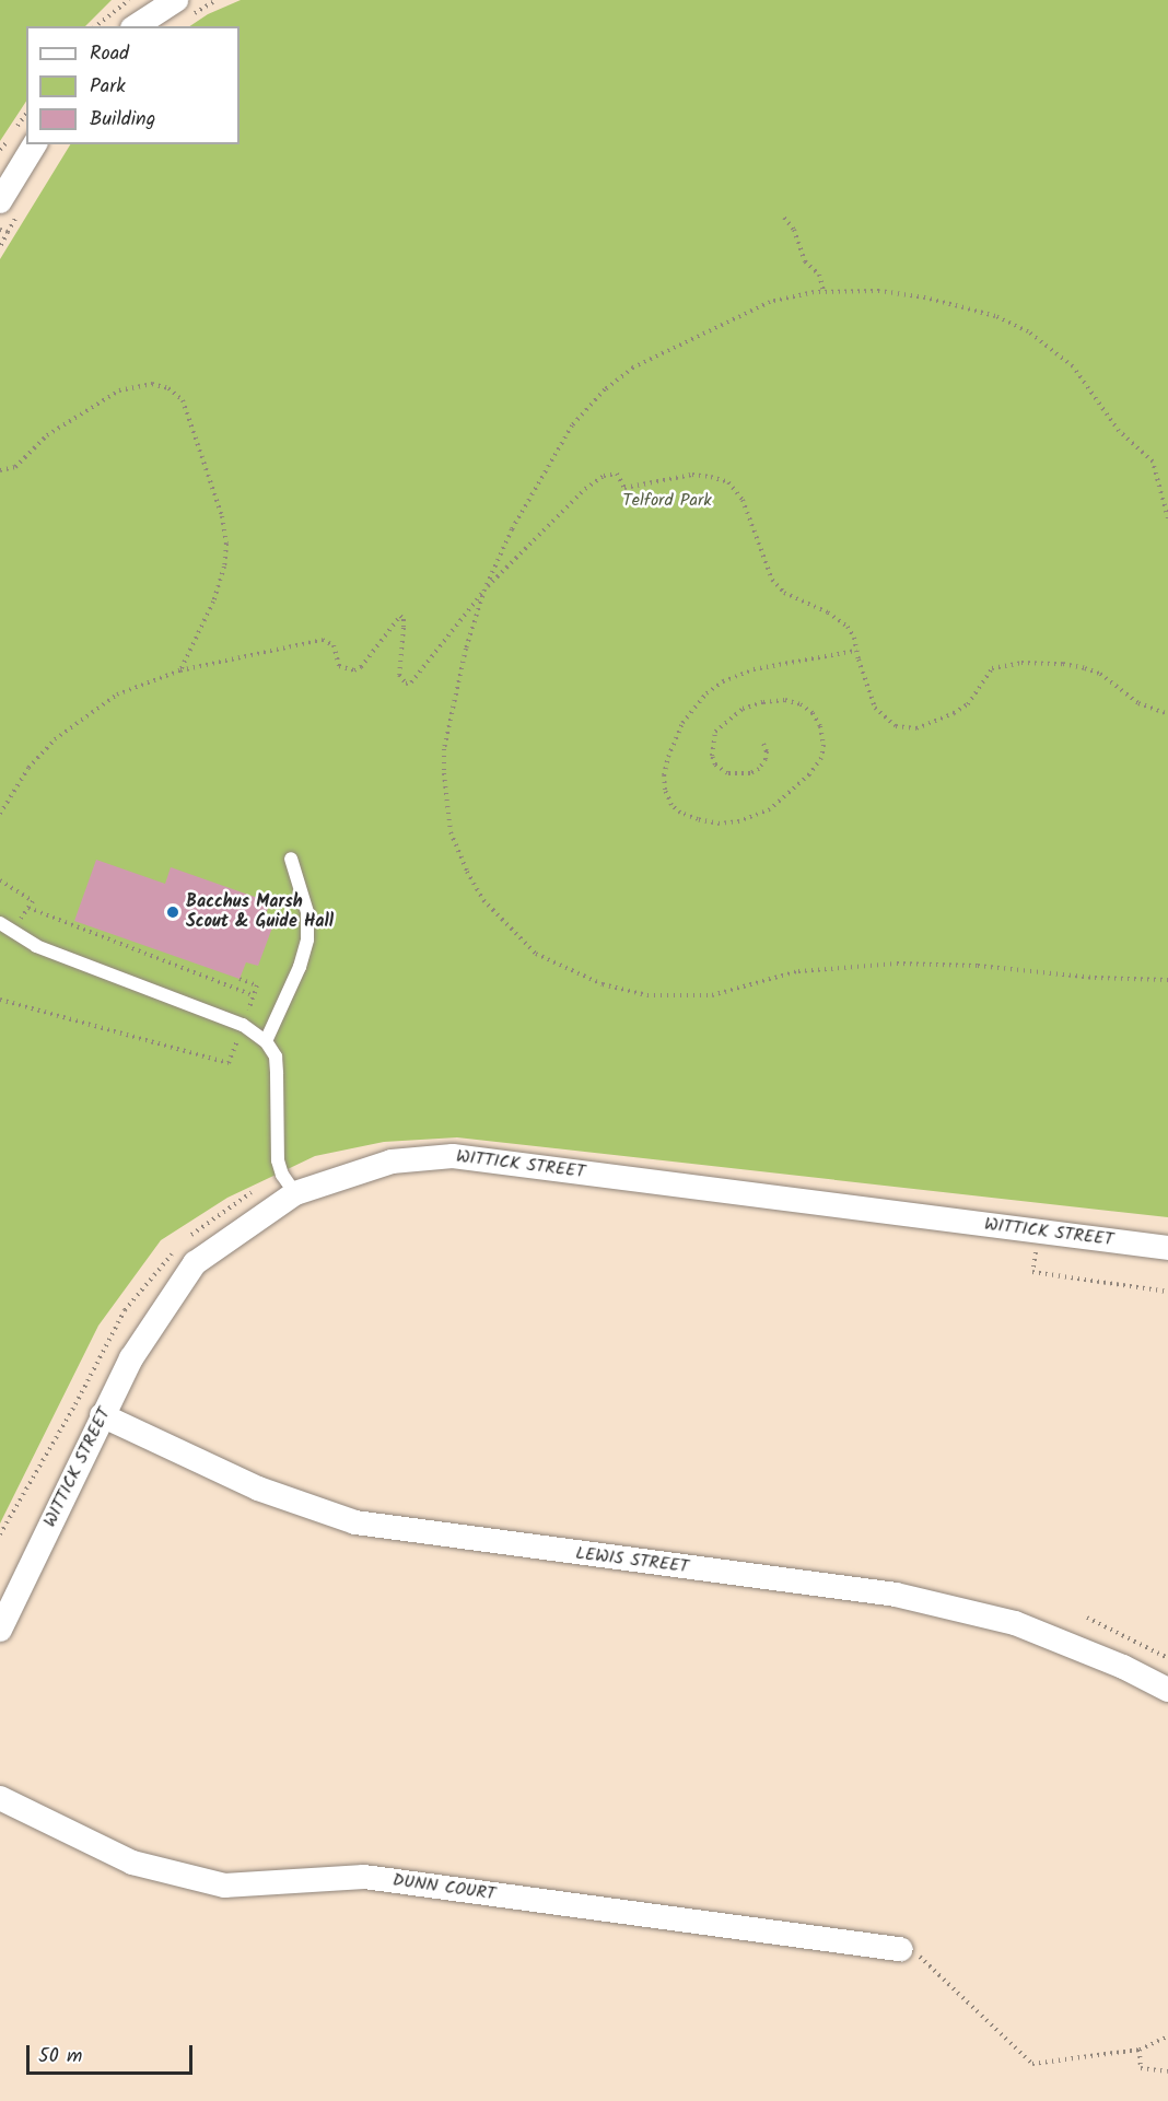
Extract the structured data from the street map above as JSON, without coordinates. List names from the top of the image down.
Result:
{
  "streets": {
    "street": ["WITTICK STREET", "LEWIS STREET", "DUNN COURT"]
  },
  "crossings": [
    ["WITTICK STREET", "LEWIS STREET"]
  ],
  "parks": ["Telford Park"],
  "places": ["Bacchus Marsh Scout & Guide Hall"],
  "legend": ["Road", "Park", "Building"],
  "scale_bar": "50 m"
}
